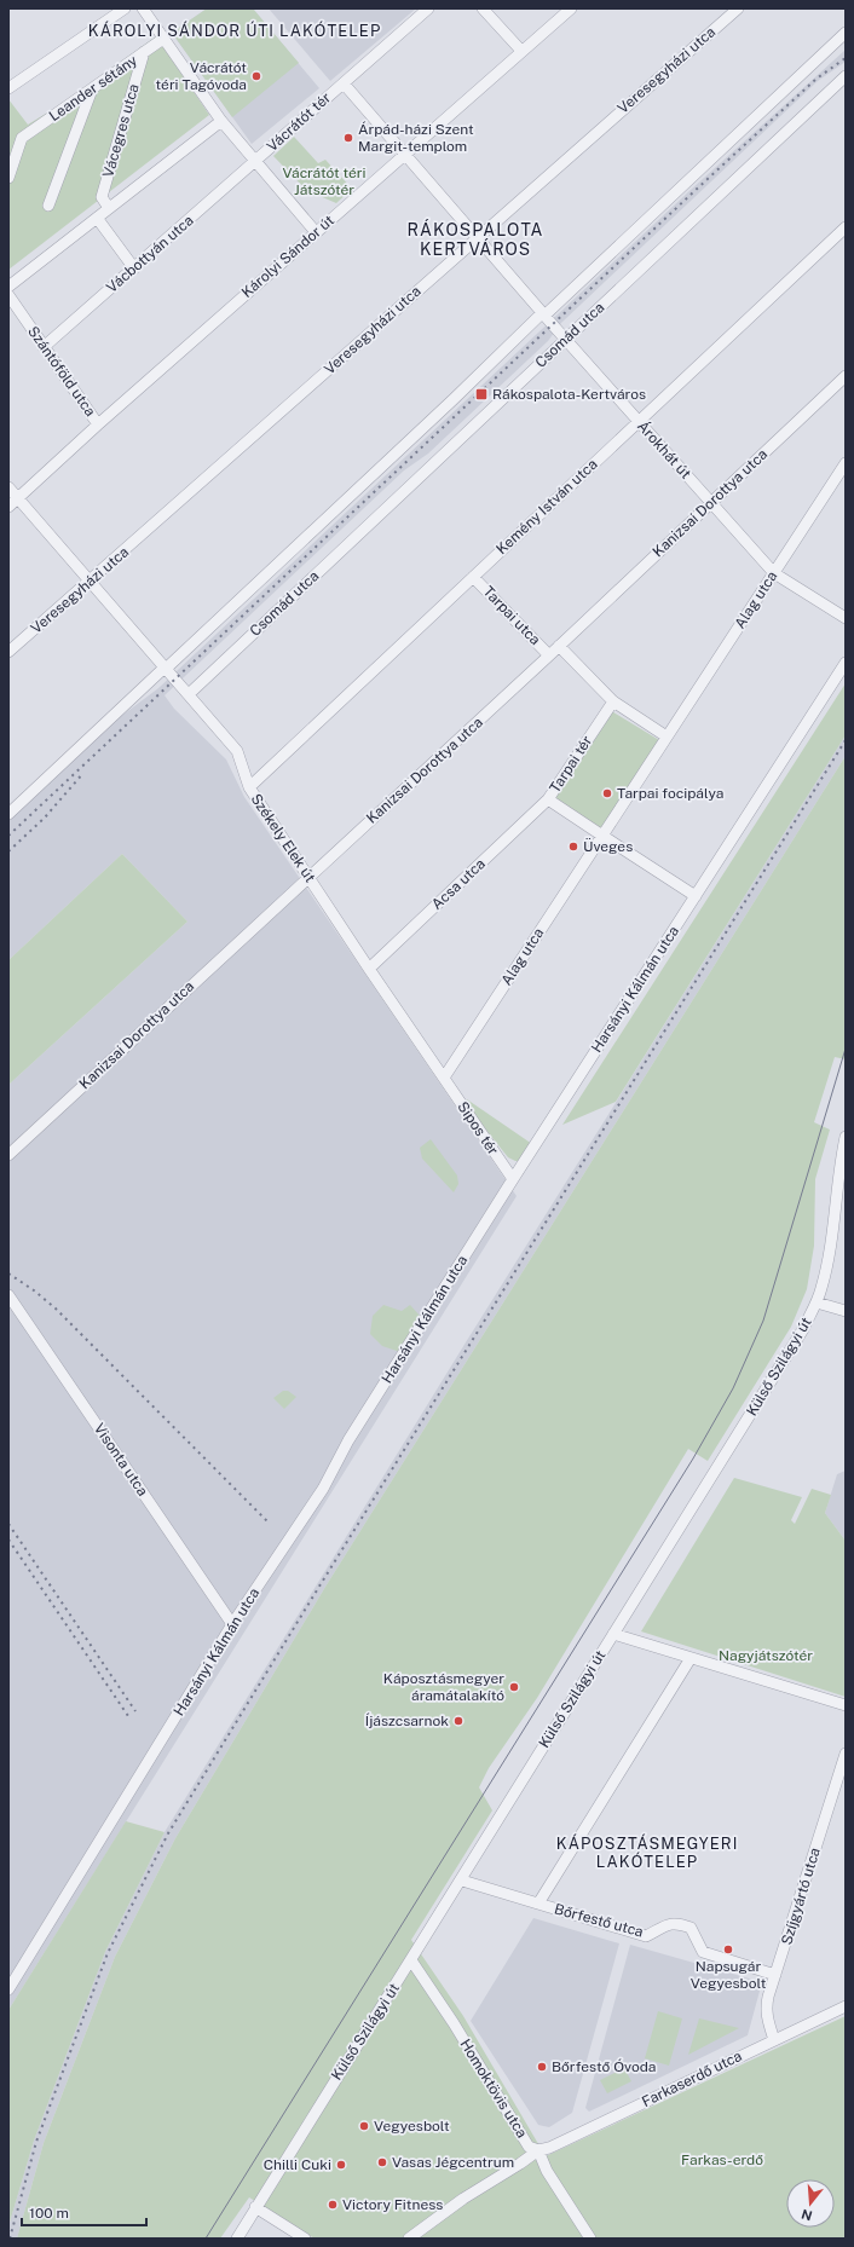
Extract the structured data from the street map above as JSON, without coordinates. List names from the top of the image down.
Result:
{
  "streets": {
    "street": [
      "Veresegyházi utca",
      "Leander sétány",
      "Vácrátót tér",
      "Vácegres utca",
      "Vácbottyán utca",
      "Károlyi Sándor út",
      "Csomád utca",
      "Szántóföld utca",
      "Árokhát út",
      "Kanizsai Dorottya utca",
      "Kemény István utca",
      "Alag utca",
      "Tarpai utca",
      "Tarpai tér",
      "Székely Elek út",
      "Acsa utca",
      "Harsányi Kálmán utca",
      "Sipos tér",
      "Külső Szilágyi út",
      "Visonta utca",
      "Szíjgyártó utca",
      "Bőrfestő utca",
      "Farkaserdő utca",
      "Homoktövis utca"
    ]
  },
  "crossings": [
    ["Veresegyházi utca", "Árokhát út"],
    ["Veresegyházi utca", "Székely Elek út"],
    ["Leander sétány", "Vácegres utca"],
    ["Vácrátót tér", "Vácbottyán utca"],
    ["Vácrátót tér", "Károlyi Sándor út"],
    ["Vácrátót tér", "Árokhát út"],
    ["Vácbottyán utca", "Szántóföld utca"],
    ["Károlyi Sándor út", "Szántóföld utca"],
    ["Károlyi Sándor út", "Árokhát út"],
    ["Károlyi Sándor út", "Székely Elek út"],
    ["Csomád utca", "Árokhát út"],
    ["Csomád utca", "Székely Elek út"],
    ["Árokhát út", "Kanizsai Dorottya utca"],
    ["Árokhát út", "Kemény István utca"],
    ["Árokhát út", "Alag utca"],
    ["Kanizsai Dorottya utca", "Tarpai utca"],
    ["Kanizsai Dorottya utca", "Székely Elek út"],
    ["Kemény István utca", "Tarpai utca"],
    ["Kemény István utca", "Székely Elek út"],
    ["Alag utca", "Tarpai tér"],
    ["Alag utca", "Székely Elek út"],
    ["Alag utca", "Sipos tér"],
    ["Tarpai utca", "Tarpai tér"],
    ["Tarpai tér", "Acsa utca"],
    ["Tarpai tér", "Harsányi Kálmán utca"],
    ["Székely Elek út", "Acsa utca"],
    ["Székely Elek út", "Sipos tér"],
    ["Harsányi Kálmán utca", "Sipos tér"],
    ["Harsányi Kálmán utca", "Visonta utca"],
    ["Külső Szilágyi út", "Bőrfestő utca"],
    ["Külső Szilágyi út", "Homoktövis utca"],
    ["Szíjgyártó utca", "Bőrfestő utca"],
    ["Szíjgyártó utca", "Farkaserdő utca"],
    ["Farkaserdő utca", "Homoktövis utca"]
  ],
  "districts": ["KÁROLYI SÁNDOR ÚTI LAKÓTELEP", "RÁKOSPALOTA KERTVÁROS", "KÁPOSZTÁSMEGYERI LAKÓTELEP"],
  "parks": ["Vácrátót téri Játszótér", "Nagyjátszótér", "Farkas-erdő"],
  "places": {
    "other": [
      "Vácrátót téri Tagóvoda",
      "Árpád-házi Szent Margit-templom",
      "Tarpai focipálya",
      "Üveges",
      "Káposztásmegyer áramátalakító",
      "Íjászcsarnok",
      "Napsugár Vegyesbolt",
      "Bőrfestő Óvoda",
      "Vegyesbolt",
      "Vasas Jégcentrum",
      "Chilli Cuki",
      "Victory Fitness"
    ],
    "transit": ["Rákospalota-Kertváros"]
  },
  "scale_bar": "100 m",
  "north": "bottom"
}
